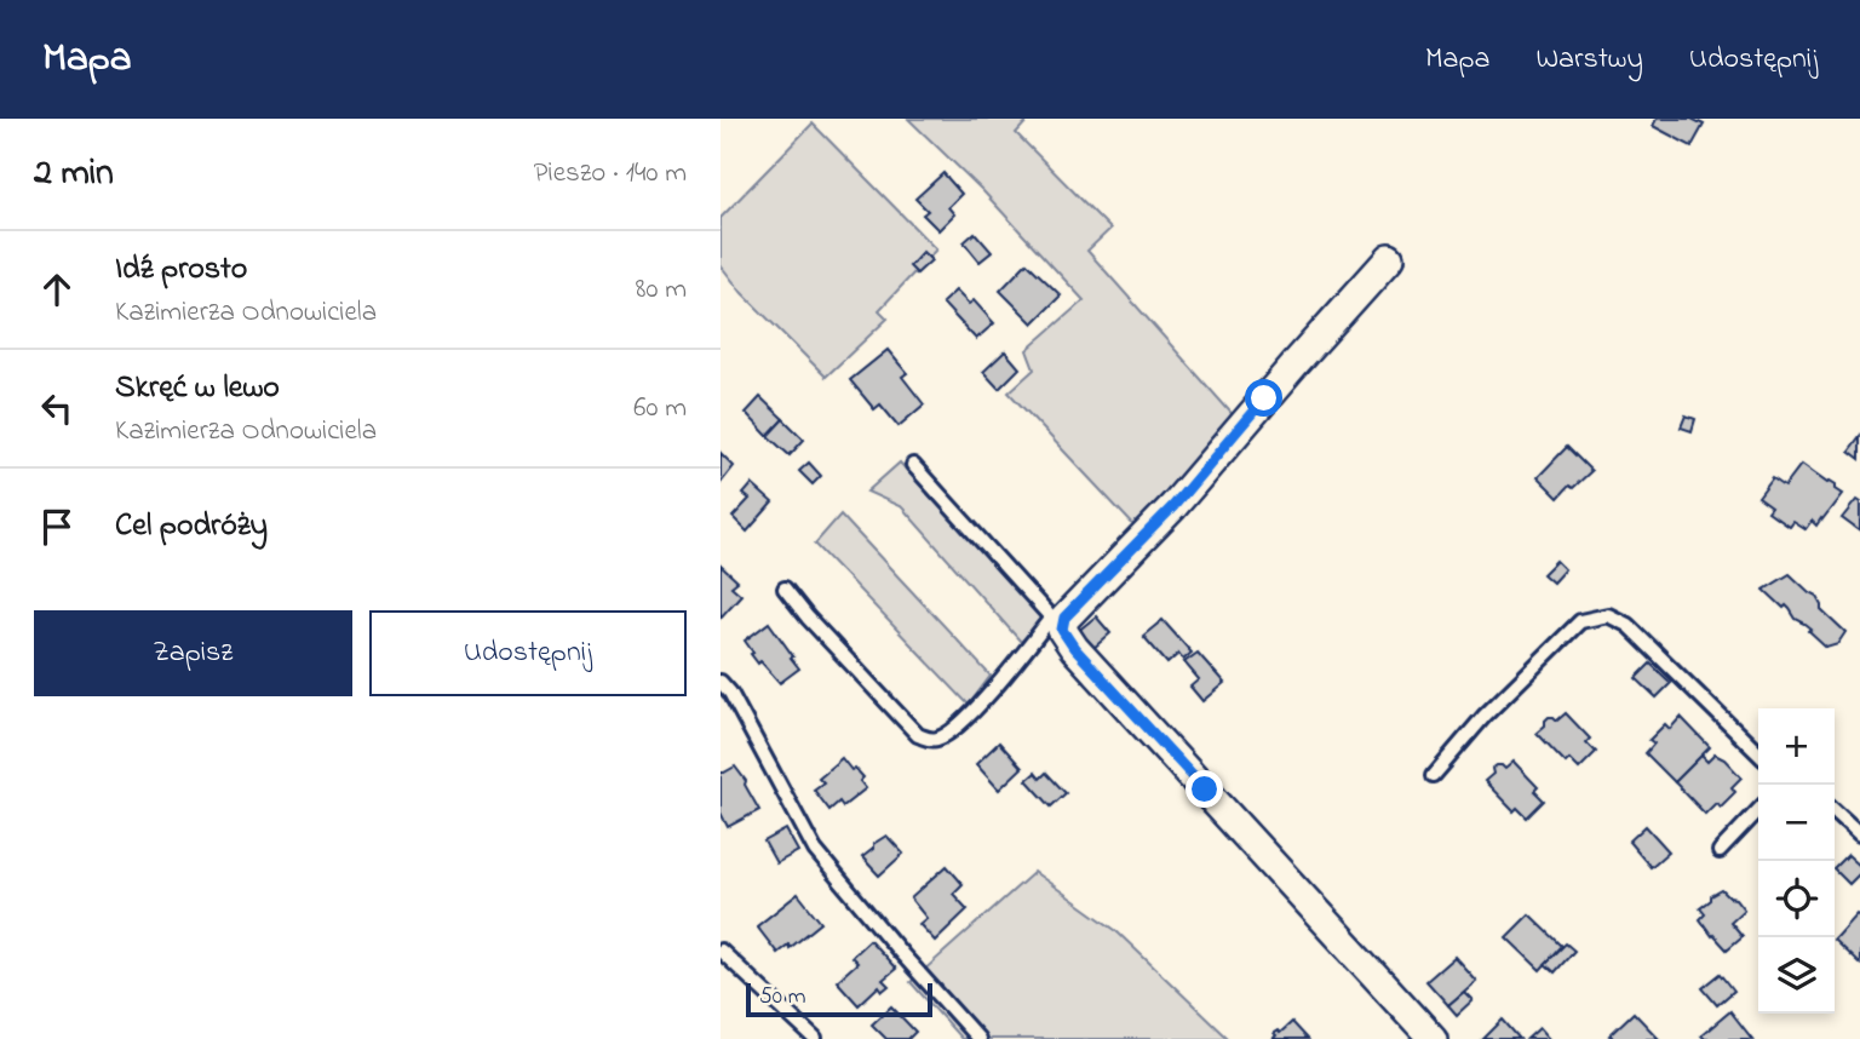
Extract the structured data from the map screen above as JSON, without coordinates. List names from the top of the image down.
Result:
{
  "scale_bar": "50 m",
  "page": {
    "header": "Mapa",
    "nav": ["Mapa", "Warstwy", "Udostępnij"],
    "heading": ["2 min", "Pieszo · 140 m"],
    "list": [
      ["Idź prosto", "Kazimierza Odnowiciela", "80 m"],
      ["Skręć w lewo", "Kazimierza Odnowiciela", "60 m"],
      "Cel podróży"
    ],
    "buttons": ["Zapisz", "Udostępnij"],
    "map_buttons": ["+", "−"],
    "scale": "50 m"
  }
}
